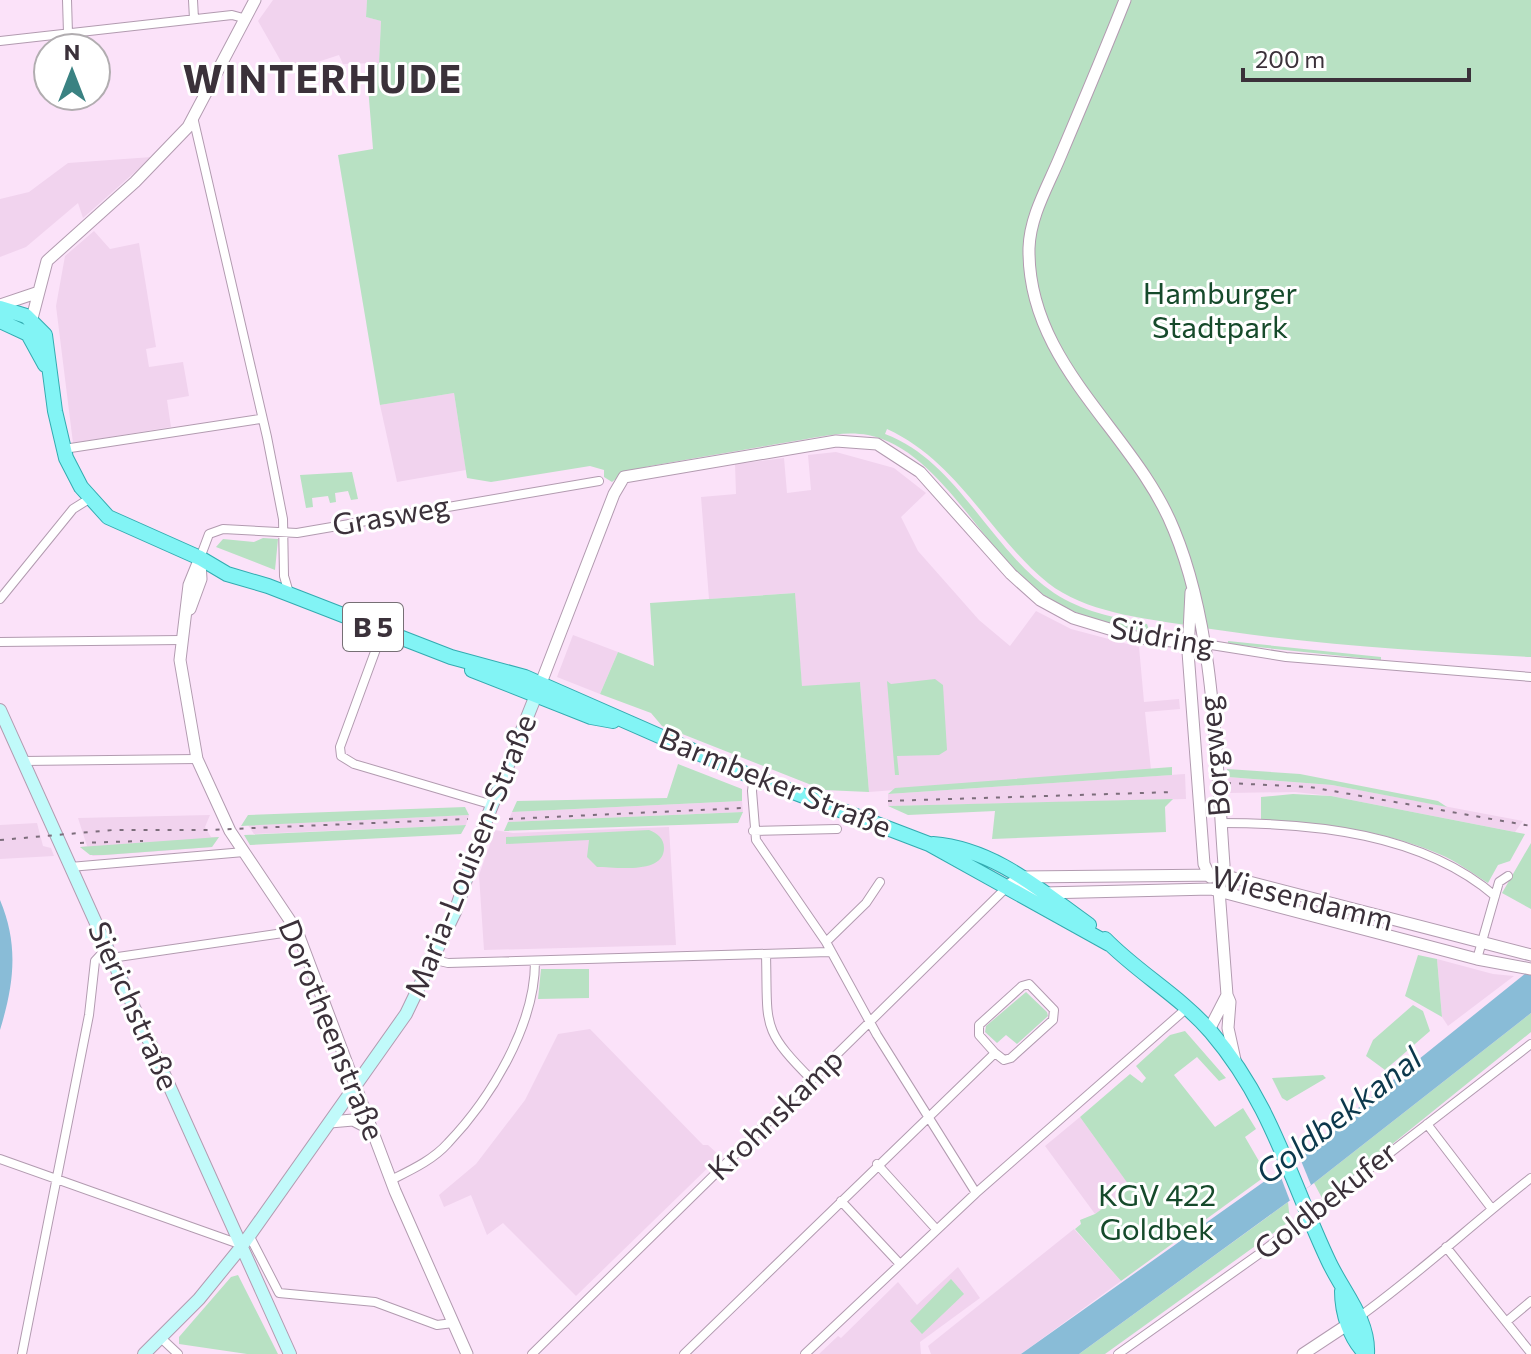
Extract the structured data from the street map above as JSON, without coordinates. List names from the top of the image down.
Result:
{
  "streets": {
    "main road": [
      "B 5",
      "Barmbeker Straße",
      "Maria-Louisen-Straße",
      "Sierichstraße"
    ],
    "street": [
      "Grasweg",
      "Südring",
      "Borgweg",
      "Wiesendamm",
      "Dorotheenstraße",
      "Krohnskamp",
      "Goldbekufer"
    ]
  },
  "crossings": [
    ["Grasweg", "Barmbeker Straße"],
    ["Grasweg", "Dorotheenstraße"],
    ["Südring", "Borgweg"],
    ["Südring", "Maria-Louisen-Straße"],
    ["Borgweg", "Barmbeker Straße"],
    ["Borgweg", "Wiesendamm"],
    ["Barmbeker Straße", "Maria-Louisen-Straße"],
    ["Barmbeker Straße", "Wiesendamm"],
    ["Barmbeker Straße", "Dorotheenstraße"],
    ["Barmbeker Straße", "Krohnskamp"],
    ["Barmbeker Straße", "Goldbekufer"],
    ["Maria-Louisen-Straße", "Sierichstraße"],
    ["Maria-Louisen-Straße", "Dorotheenstraße"],
    ["Wiesendamm", "Krohnskamp"]
  ],
  "districts": ["WINTERHUDE"],
  "water": ["Goldbekkanal"],
  "parks": ["Hamburger Stadtpark", "KGV 422 Goldbek"],
  "scale_bar": "200 m",
  "north": "top"
}
